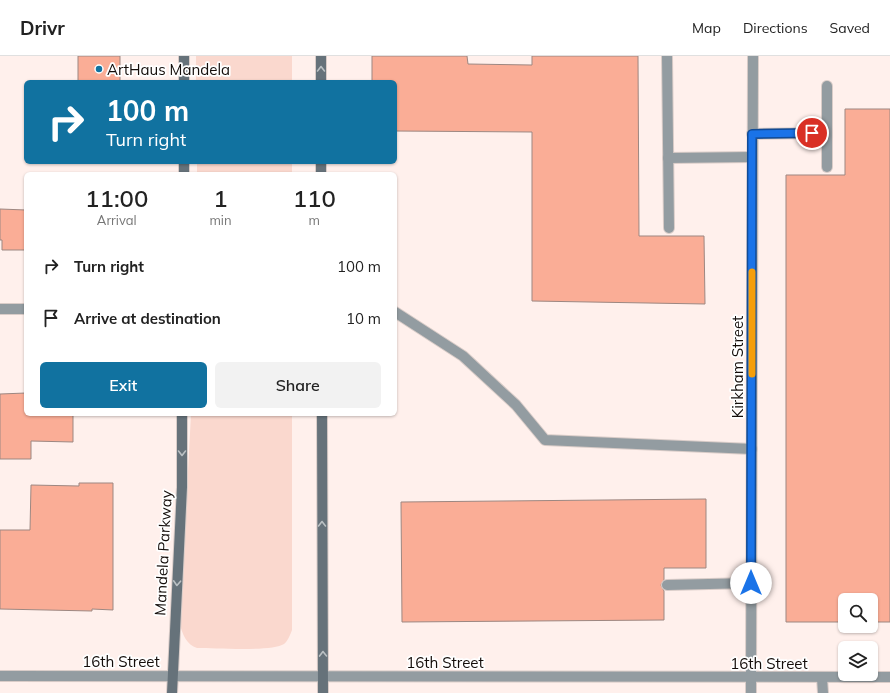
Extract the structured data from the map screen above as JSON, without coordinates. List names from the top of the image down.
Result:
{
  "streets": {
    "main road": ["Mandela Parkway"],
    "street": ["Kirkham Street", "16th Street"]
  },
  "crossings": [
    ["Kirkham Street", "16th Street"],
    ["Mandela Parkway", "16th Street"]
  ],
  "one_way": ["Mandela Parkway"],
  "places": ["ArtHaus Mandela"],
  "page": {
    "header": "Drivr",
    "nav": ["Map", "Directions", "Saved"],
    "turn": ["100 m", "Turn right"],
    "eta": [
      "11:00",
      "Arrival",
      "1",
      "min",
      "110",
      "m"
    ],
    "list": [
      {
        "name": "Turn right",
        "value": "100 m"
      },
      {
        "name": "Arrive at destination",
        "value": "10 m"
      }
    ],
    "buttons": ["Exit", "Share"]
  }
}
